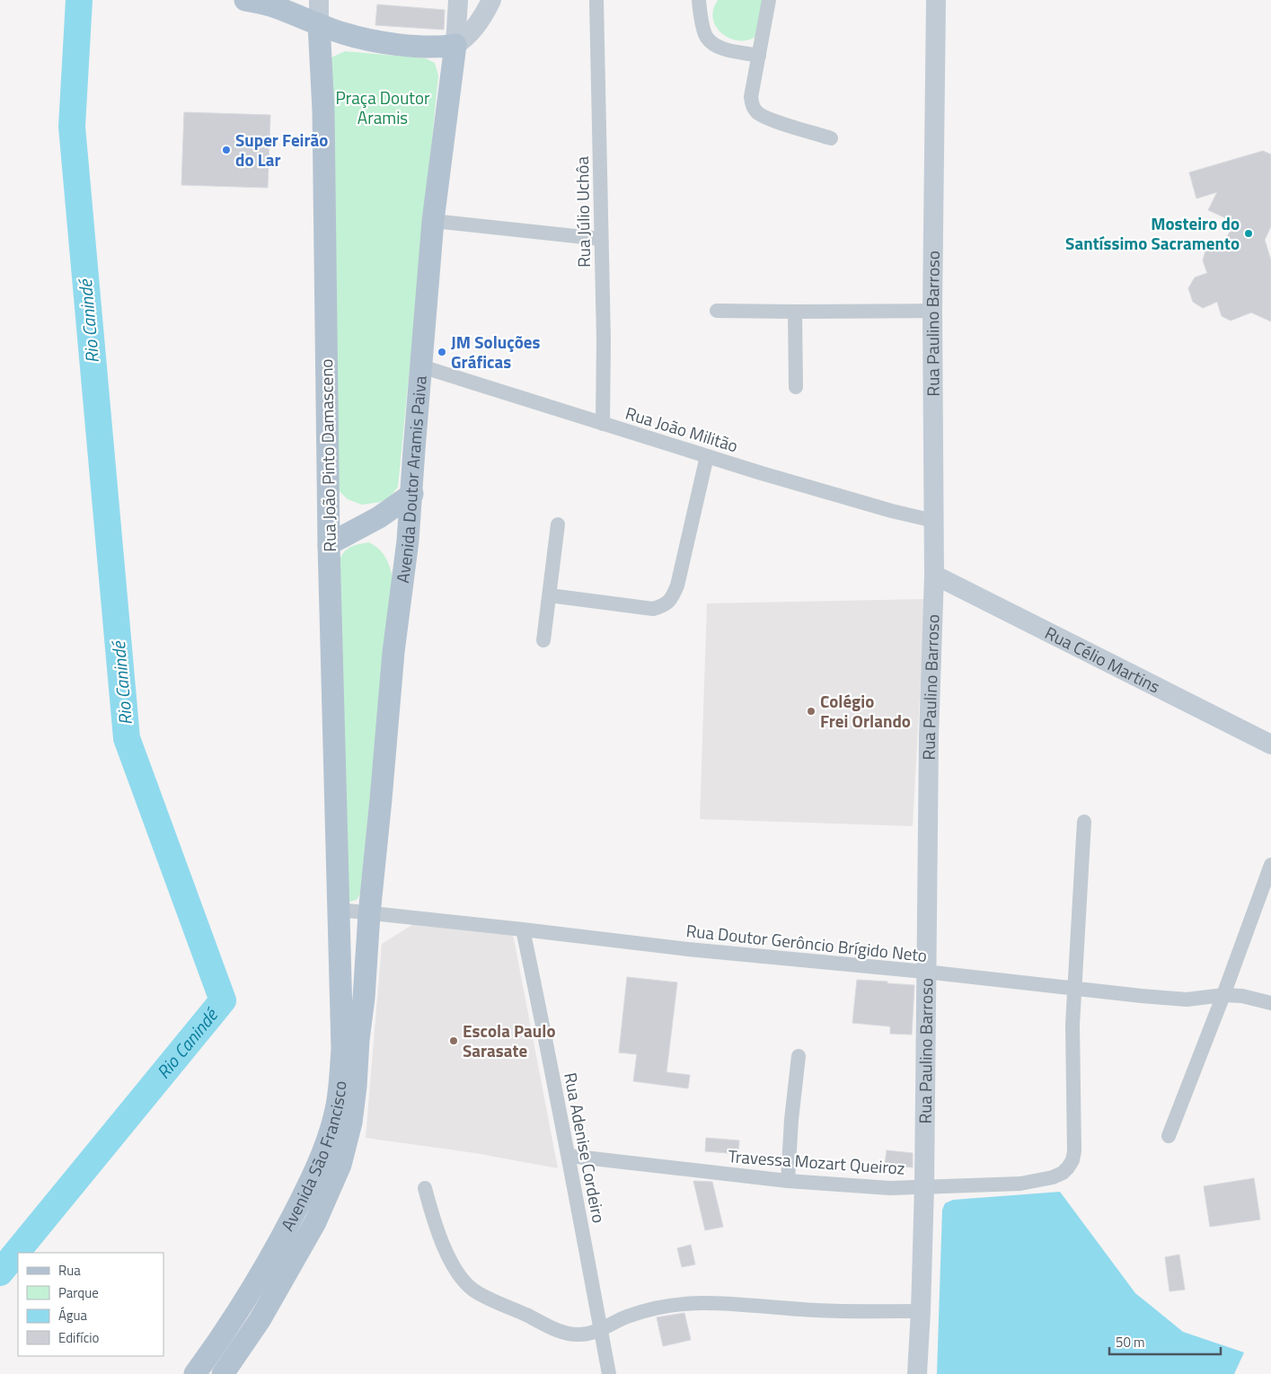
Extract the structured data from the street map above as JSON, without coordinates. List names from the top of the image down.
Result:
{
  "streets": {
    "main road": ["Rua João Pinto Damasceno", "Avenida Doutor Aramis Paiva", "Avenida São Francisco"],
    "street": [
      "Rua Júlio Uchôa",
      "Rua Paulino Barroso",
      "Rua João Militão",
      "Rua Célio Martins",
      "Rua Doutor Gerôncio Brígido Neto",
      "Rua Adenise Cordeiro",
      "Travessa Mozart Queiroz"
    ]
  },
  "crossings": [
    ["Rua Júlio Uchôa", "Rua João Militão"],
    ["Rua Paulino Barroso", "Rua João Militão"],
    ["Rua Paulino Barroso", "Rua Célio Martins"],
    ["Rua Paulino Barroso", "Rua Doutor Gerôncio Brígido Neto"],
    ["Rua Paulino Barroso", "Travessa Mozart Queiroz"],
    ["Rua João Militão", "Avenida Doutor Aramis Paiva"],
    ["Rua João Pinto Damasceno", "Rua Doutor Gerôncio Brígido Neto"],
    ["Rua João Pinto Damasceno", "Avenida São Francisco"],
    ["Avenida Doutor Aramis Paiva", "Rua Doutor Gerôncio Brígido Neto"],
    ["Avenida Doutor Aramis Paiva", "Avenida São Francisco"],
    ["Rua Doutor Gerôncio Brígido Neto", "Rua Adenise Cordeiro"],
    ["Rua Doutor Gerôncio Brígido Neto", "Avenida São Francisco"],
    ["Rua Doutor Gerôncio Brígido Neto", "Travessa Mozart Queiroz"],
    ["Rua Adenise Cordeiro", "Travessa Mozart Queiroz"]
  ],
  "water": ["Rio Canindé"],
  "parks": ["Praça Doutor Aramis"],
  "places": [
    "Super Feirão do Lar",
    "Mosteiro do Santíssimo Sacramento",
    "JM Soluções Gráficas",
    "Colégio Frei Orlando",
    "Escola Paulo Sarasate"
  ],
  "legend": [
    "Rua",
    "Parque",
    "Água",
    "Edifício"
  ],
  "scale_bar": "50 m"
}
